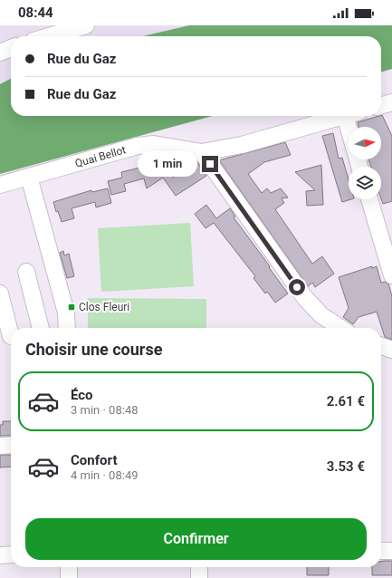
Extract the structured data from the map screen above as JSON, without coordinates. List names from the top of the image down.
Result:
{
  "streets": {
    "street": ["Quai Bellot"]
  },
  "places": {
    "transit": ["Clos Fleuri"]
  },
  "north": "right",
  "page": {
    "status": "08:44",
    "banner": ["Rue du Gaz", "Rue du Gaz"],
    "bubble": "1 min",
    "heading": "Choisir une course",
    "list": [
      {
        "name": "Éco",
        "note": "3 min · 08:48",
        "value": "2.61 €"
      },
      {
        "name": "Confort",
        "note": "4 min · 08:49",
        "value": "3.53 €"
      }
    ],
    "buttons": "Confirmer"
  }
}
